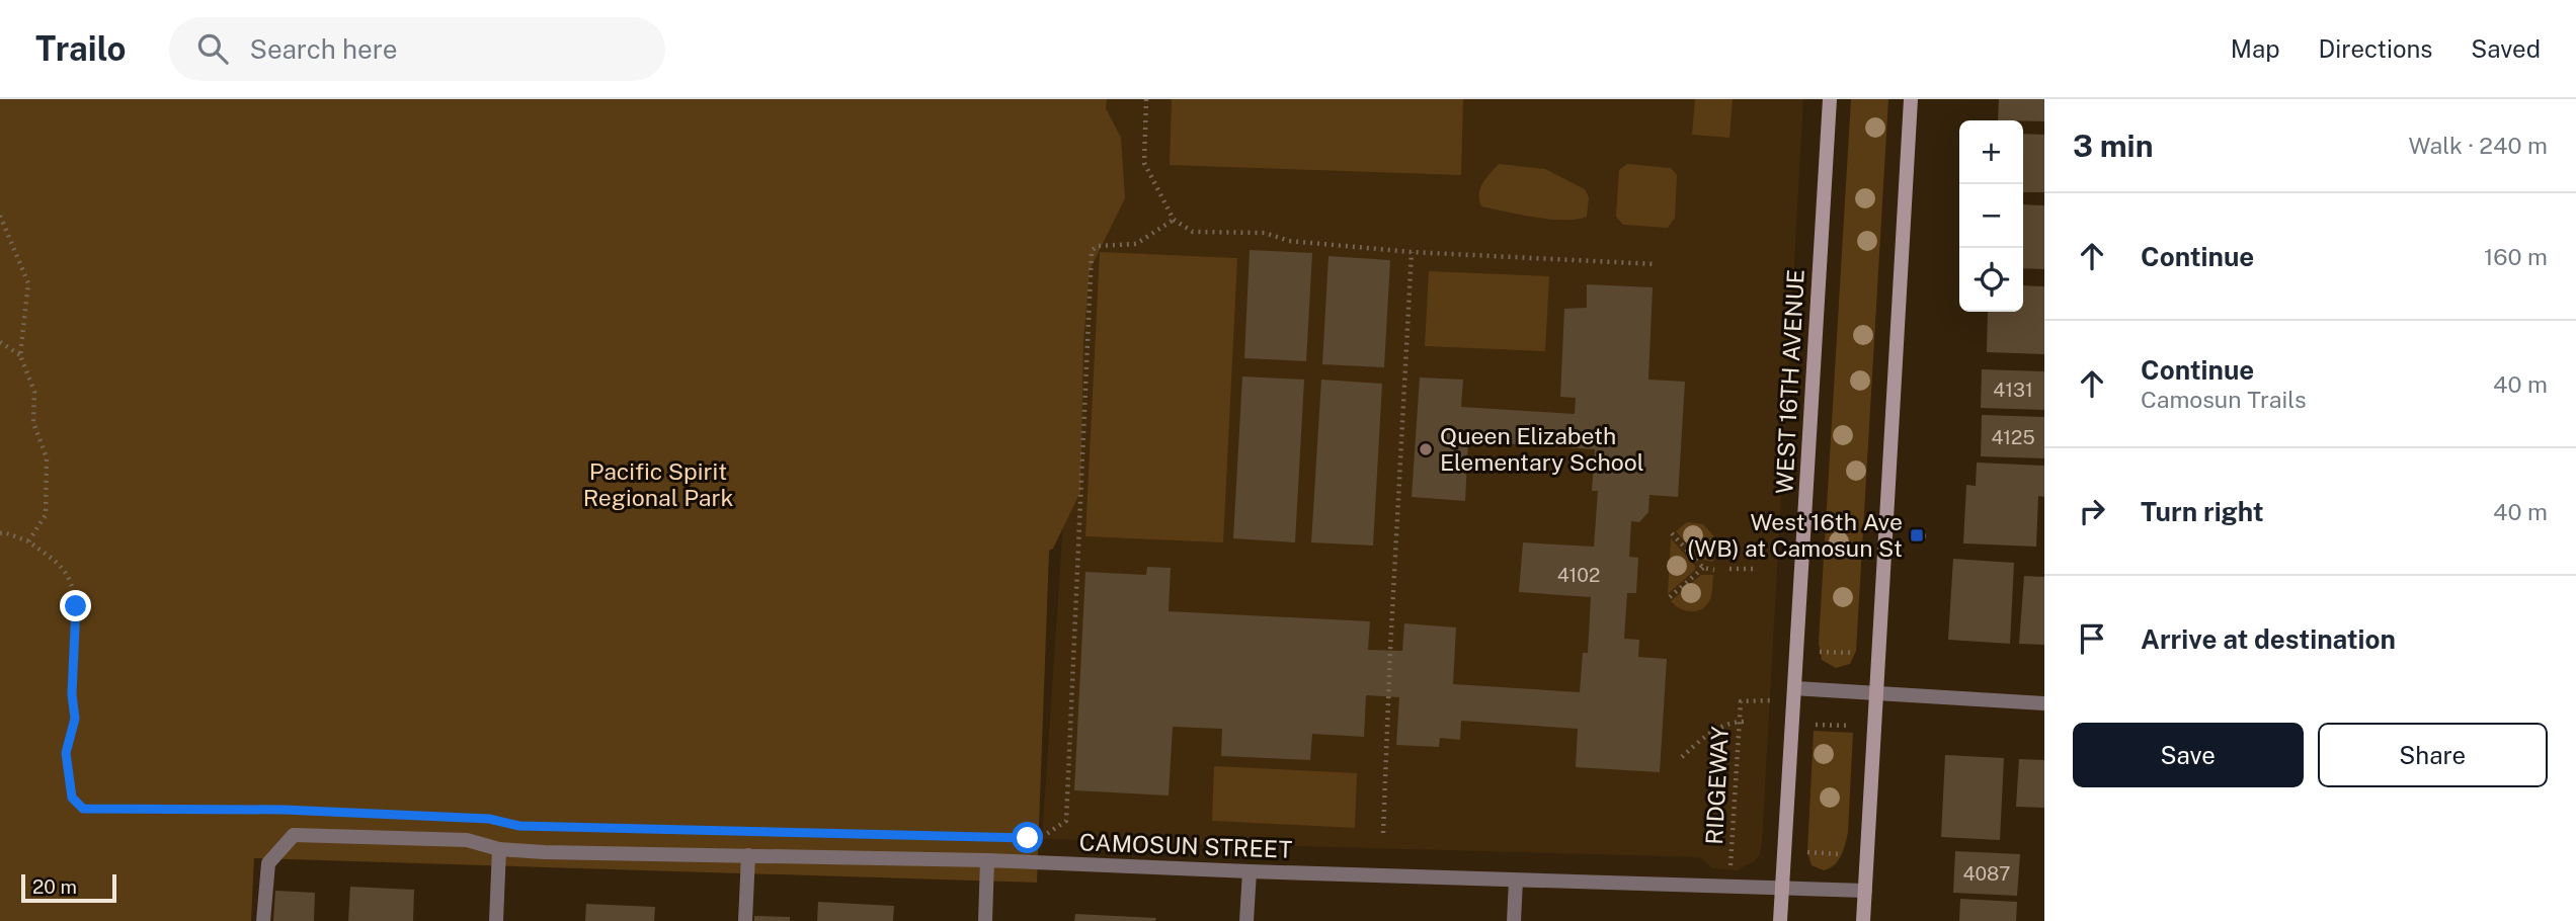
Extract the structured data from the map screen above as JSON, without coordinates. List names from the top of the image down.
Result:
{
  "streets": {
    "main road": ["WEST 16TH AVENUE"],
    "street": ["CAMOSUN STREET"],
    "path": ["RIDGEWAY"]
  },
  "crossings": [
    ["WEST 16TH AVENUE", "RIDGEWAY"],
    ["WEST 16TH AVENUE", "CAMOSUN STREET"],
    ["RIDGEWAY", "CAMOSUN STREET"]
  ],
  "parks": ["Pacific Spirit Regional Park"],
  "places": {
    "other": ["Queen Elizabeth Elementary School"],
    "transit": ["West 16th Ave (WB) at Camosun St"]
  },
  "house_numbers": [
    "4131",
    "4125",
    "4102",
    "4087"
  ],
  "scale_bar": "20 m",
  "page": {
    "header": "Trailo",
    "search": "Search here",
    "nav": ["Map", "Directions", "Saved"],
    "heading": ["3 min", "Walk · 240 m"],
    "map_buttons": ["+", "−"],
    "list": [
      ["Continue", "160 m"],
      ["Continue", "Camosun Trails", "40 m"],
      ["Turn right", "40 m"],
      "Arrive at destination"
    ],
    "buttons": ["Save", "Share"],
    "scale": "20 m"
  }
}
